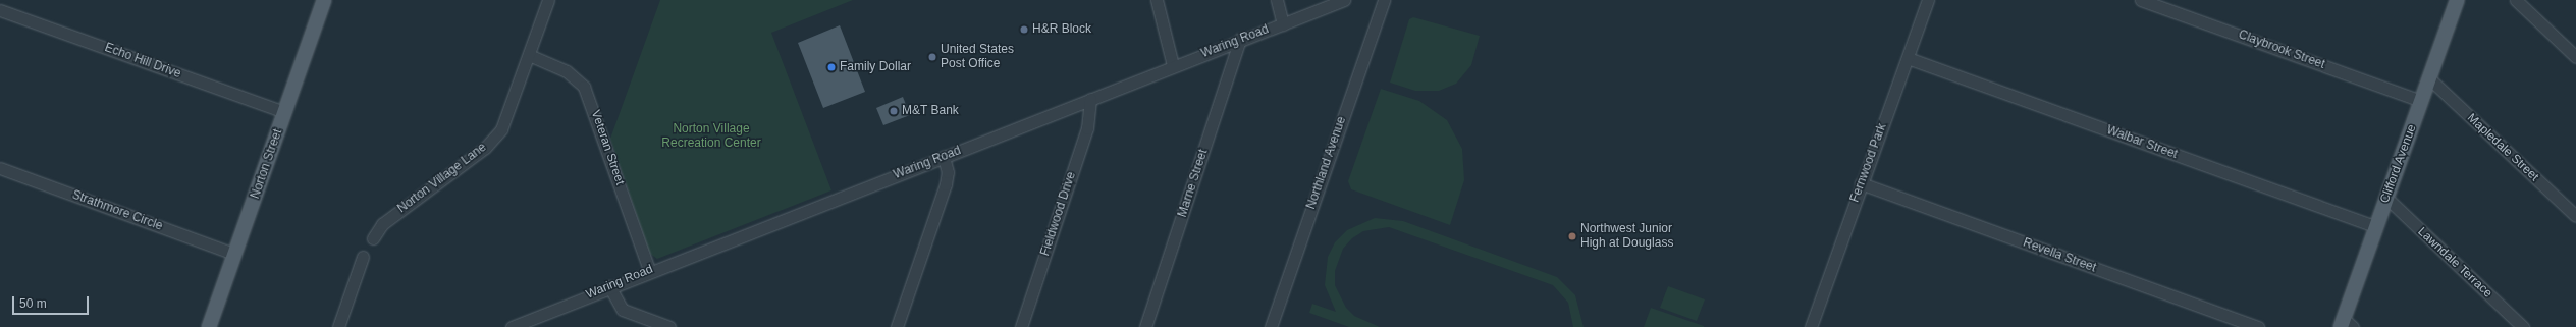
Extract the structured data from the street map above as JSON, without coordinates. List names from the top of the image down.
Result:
{
  "streets": {
    "main road": ["Norton Street", "Clifford Avenue"],
    "street": [
      "Waring Road",
      "Claybrook Street",
      "Echo Hill Drive",
      "Walbar Street",
      "Veteran Street",
      "Mapledale Street",
      "Northland Avenue",
      "Fernwood Park",
      "Norton Village Lane",
      "Marne Street",
      "Strathmore Circle",
      "Fieldwood Drive",
      "Revella Street",
      "Lawndale Terrace"
    ]
  },
  "crossings": [
    ["Waring Road", "Veteran Street"],
    ["Waring Road", "Marne Street"],
    ["Waring Road", "Fieldwood Drive"],
    ["Claybrook Street", "Clifford Avenue"],
    ["Echo Hill Drive", "Norton Street"],
    ["Walbar Street", "Fernwood Park"],
    ["Walbar Street", "Clifford Avenue"],
    ["Veteran Street", "Norton Village Lane"],
    ["Mapledale Street", "Clifford Avenue"],
    ["Fernwood Park", "Revella Street"],
    ["Norton Street", "Strathmore Circle"],
    ["Clifford Avenue", "Lawndale Terrace"]
  ],
  "parks": ["Norton Village Recreation Center"],
  "places": [
    "H&R Block",
    "United States Post Office",
    "Family Dollar",
    "M&T Bank",
    "Northwest Junior High at Douglass"
  ],
  "scale_bar": "50 m"
}
